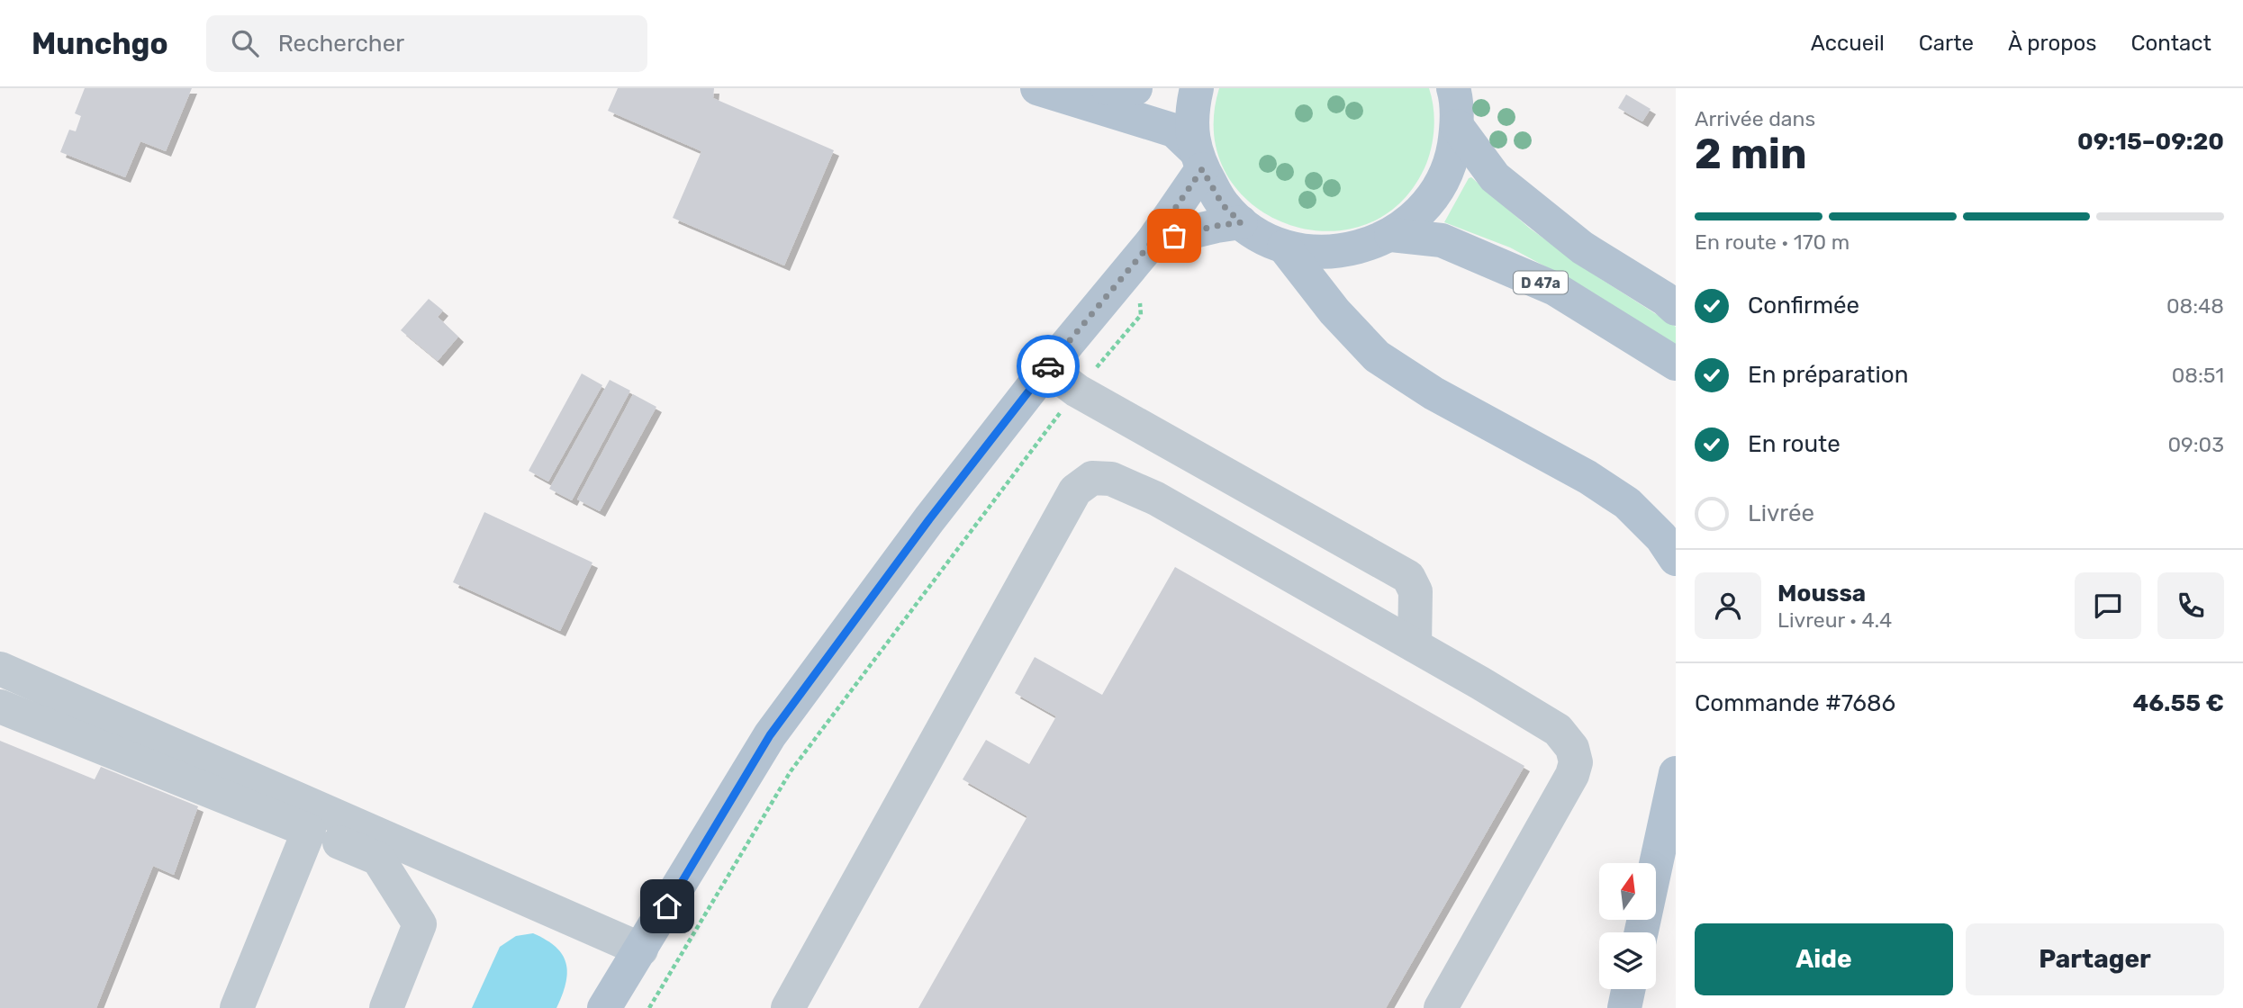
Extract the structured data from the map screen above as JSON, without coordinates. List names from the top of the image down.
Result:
{
  "streets": {
    "main road": ["D 47a"]
  },
  "north": "top",
  "page": {
    "header": "Munchgo",
    "search": "Rechercher",
    "nav": [
      "Accueil",
      "Carte",
      "À propos",
      "Contact"
    ],
    "heading": ["2 min", "Arrivée dans", "09:15–09:20"],
    "panel": [
      "Moussa",
      "Livreur · 4.4",
      "Commande #7686",
      "46.55 €"
    ],
    "bar": "En route · 170 m",
    "list": [
      ["Confirmée", "08:48"],
      ["En préparation", "08:51"],
      ["En route", "09:03"],
      "Livrée"
    ],
    "buttons": ["Aide", "Partager"]
  }
}
